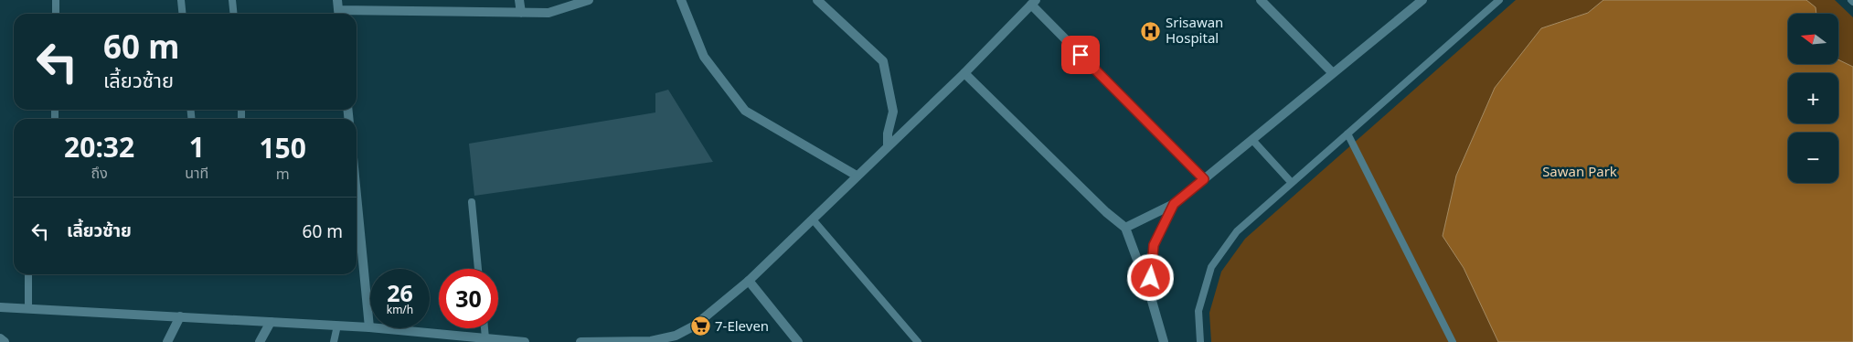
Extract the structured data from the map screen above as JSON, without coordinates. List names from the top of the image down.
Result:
{
  "parks": ["Sawan Park"],
  "places": {
    "hospital": ["Srisawan Hospital"],
    "supermarket": ["7-Eleven"]
  },
  "north": "left",
  "page": {
    "map_buttons": ["+", "−"],
    "turn": ["60 m", "เลี้ยวซ้าย"],
    "eta": [
      "20:32",
      "ถึง",
      "1",
      "นาที",
      "150",
      "m"
    ],
    "list": [
      {
        "name": "เลี้ยวซ้าย",
        "value": "60 m"
      }
    ],
    "speed": "26 km/h",
    "limit": "30"
  }
}
